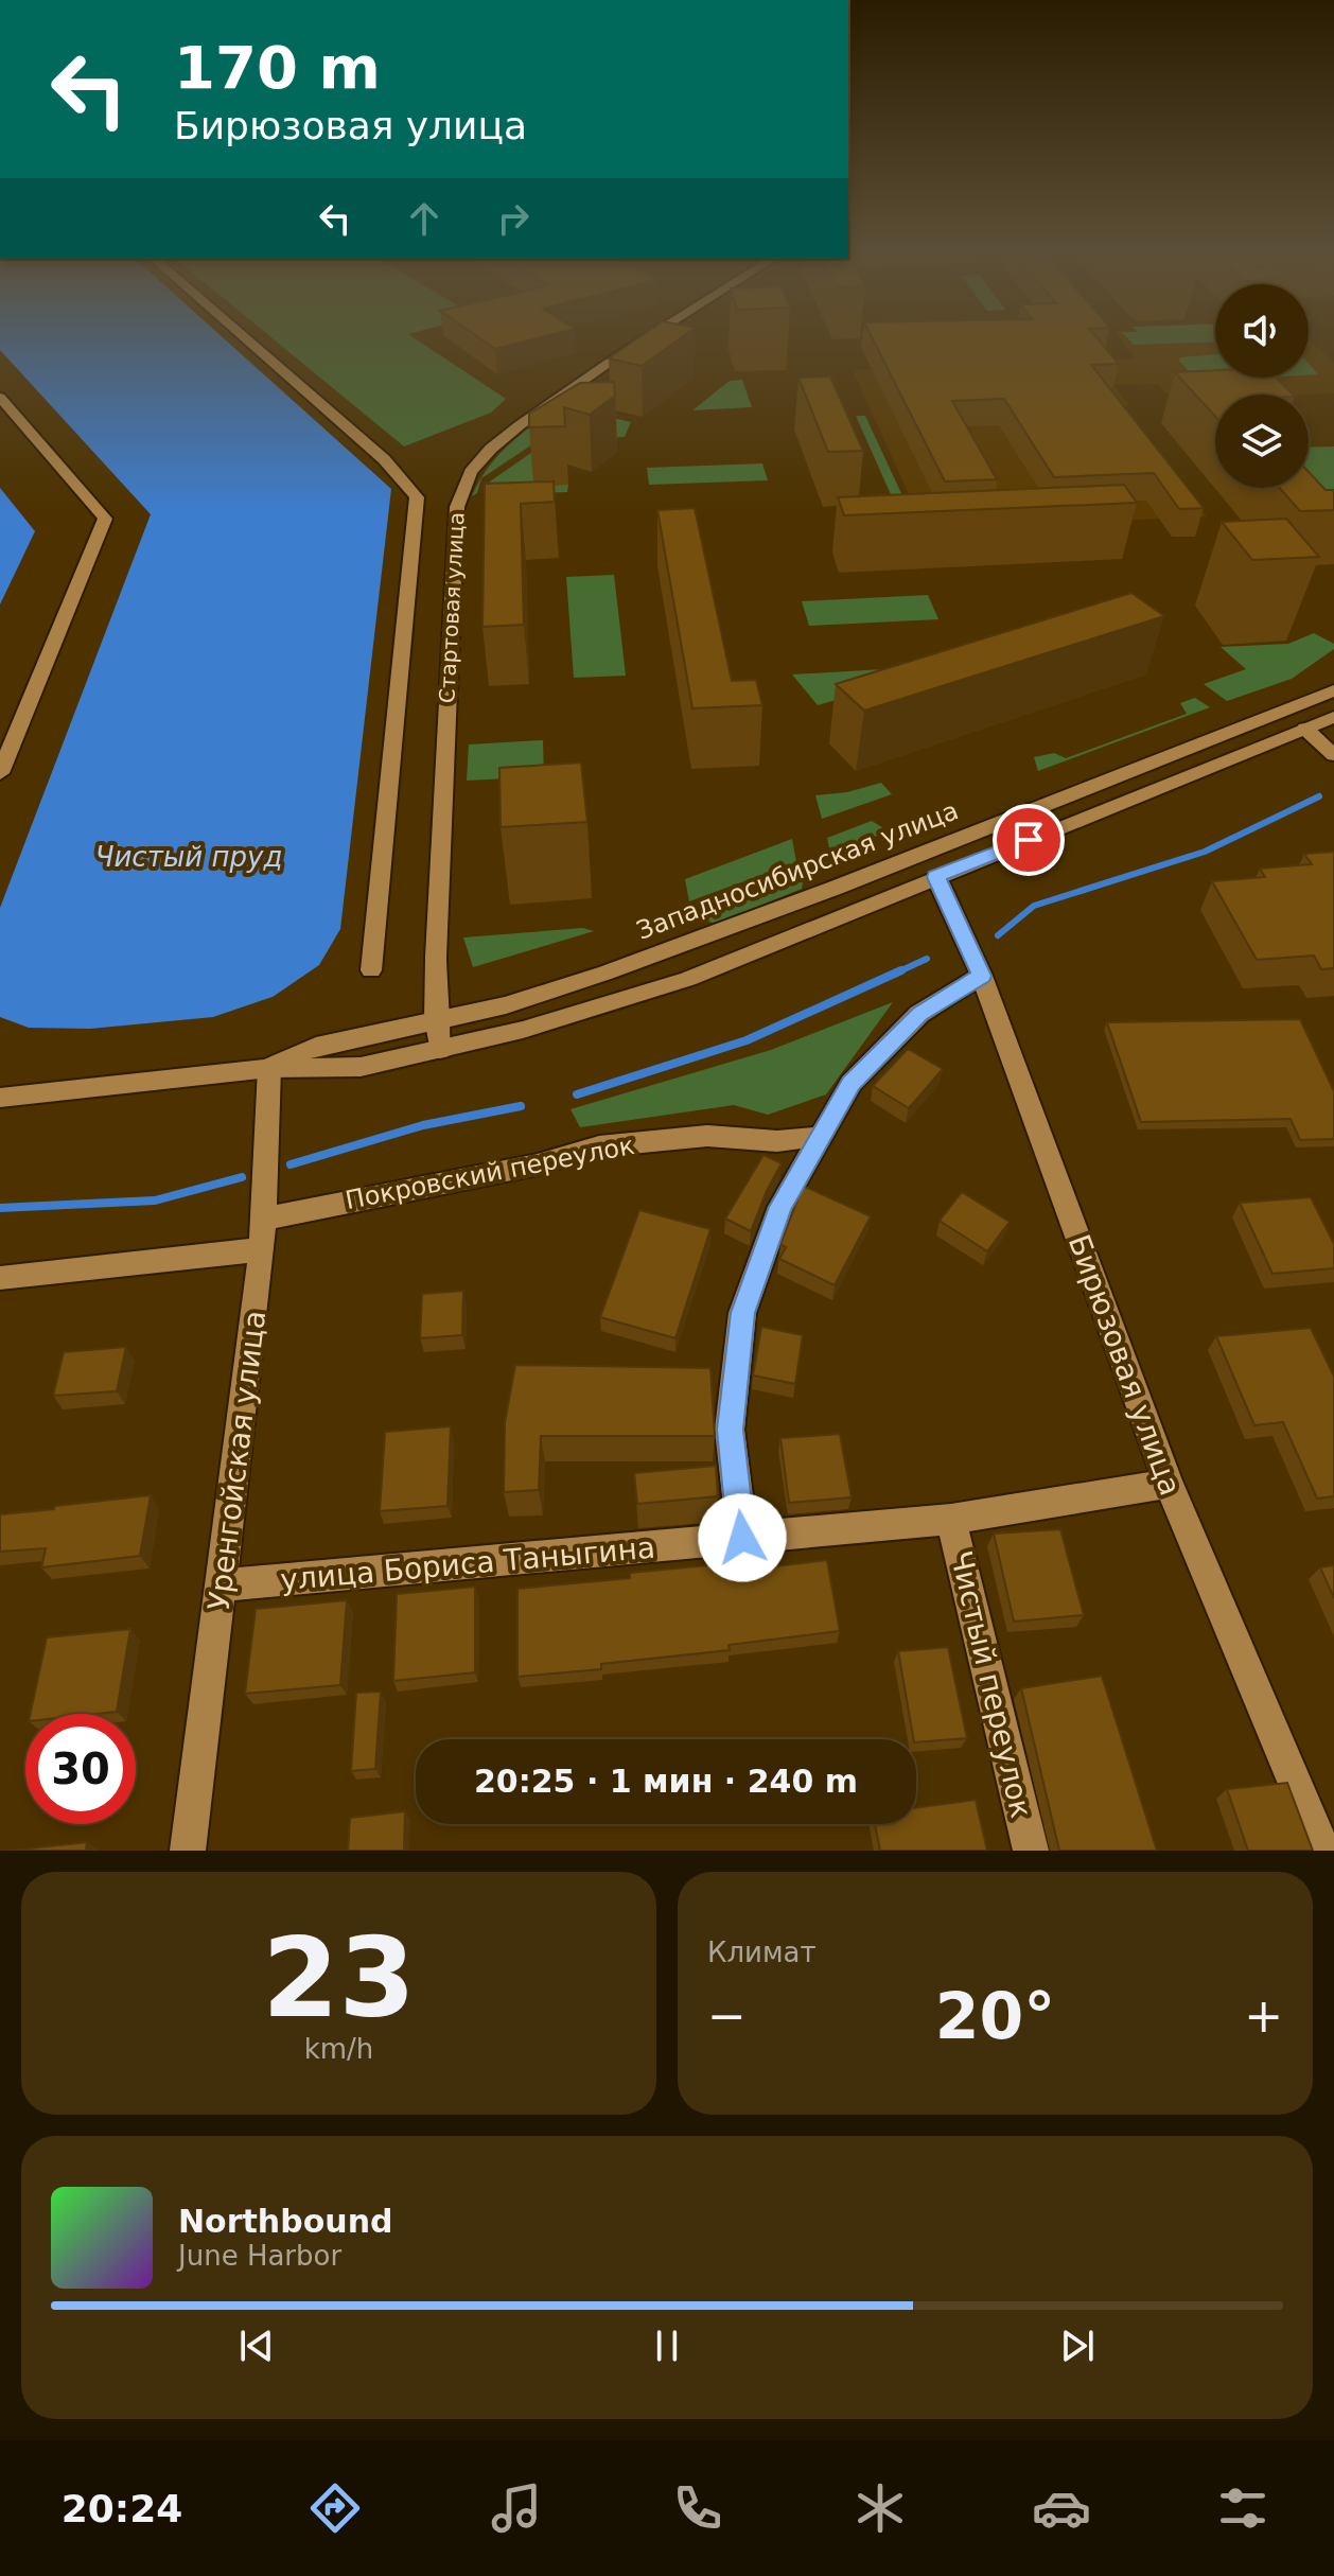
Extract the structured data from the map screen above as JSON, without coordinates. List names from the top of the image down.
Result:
{
  "streets": {
    "street": [
      "Стартовая улица",
      "Западносибирская улица",
      "Покровский переулок",
      "Бирюзовая улица",
      "Уренгойская улица",
      "улица Бориса Таныгина",
      "Чистый переулок"
    ]
  },
  "crossings": [
    ["Стартовая улица", "Западносибирская улица"],
    ["Западносибирская улица", "Бирюзовая улица"],
    ["Западносибирская улица", "Уренгойская улица"],
    ["Покровский переулок", "Уренгойская улица"],
    ["Бирюзовая улица", "улица Бориса Таныгина"],
    ["Уренгойская улица", "улица Бориса Таныгина"],
    ["улица Бориса Таныгина", "Чистый переулок"]
  ],
  "water": ["Чистый пруд"],
  "page": {
    "turn": ["170 m", "Бирюзовая улица"],
    "limit": "30",
    "trip": "20:25 · 1 мин · 240 m",
    "tile": [
      ["23", "km/h"],
      "Климат"
    ],
    "heat": ["−", "20°", "+"],
    "song": ["Northbound", "June Harbor"],
    "tabs": "20:24"
  }
}
